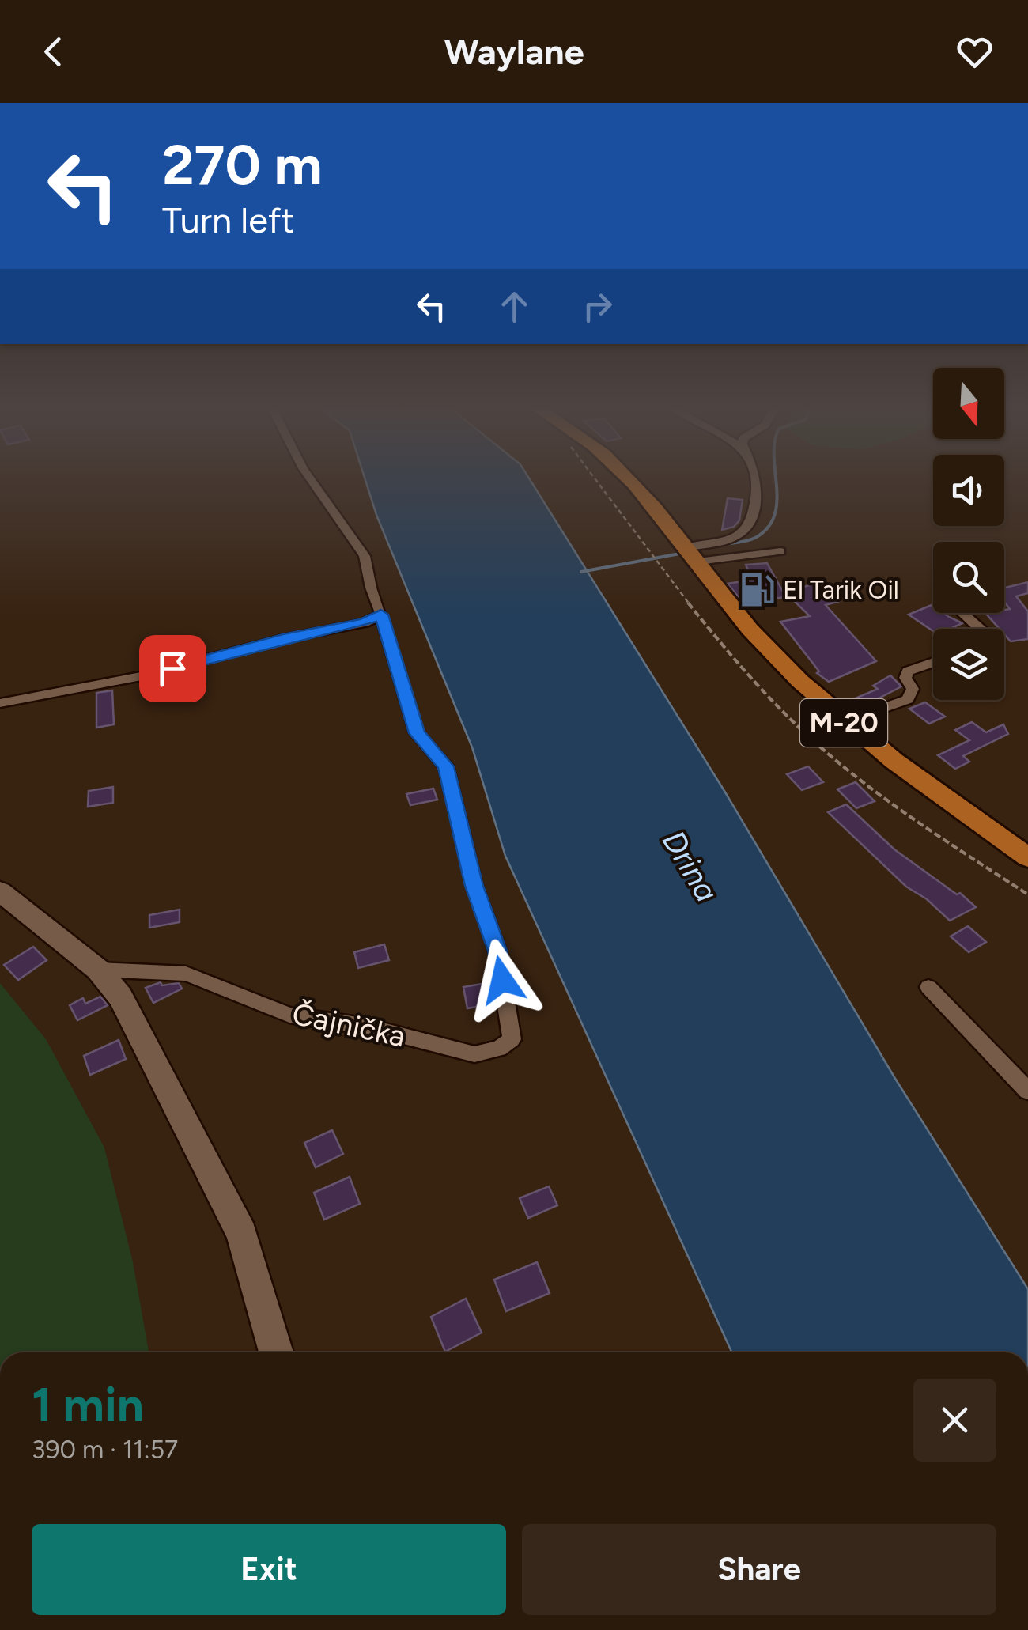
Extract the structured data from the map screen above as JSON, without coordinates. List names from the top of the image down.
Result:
{
  "streets": {
    "main road": ["M-20"],
    "street": ["Čajnička"]
  },
  "water": ["Drina"],
  "places": {
    "fuel station": ["El Tarik Oil"]
  },
  "north": "bottom",
  "page": {
    "header": "Waylane",
    "turn": ["270 m", "Turn left"],
    "heading": ["1 min", "390 m · 11:57"],
    "buttons": ["Exit", "Share"]
  }
}
